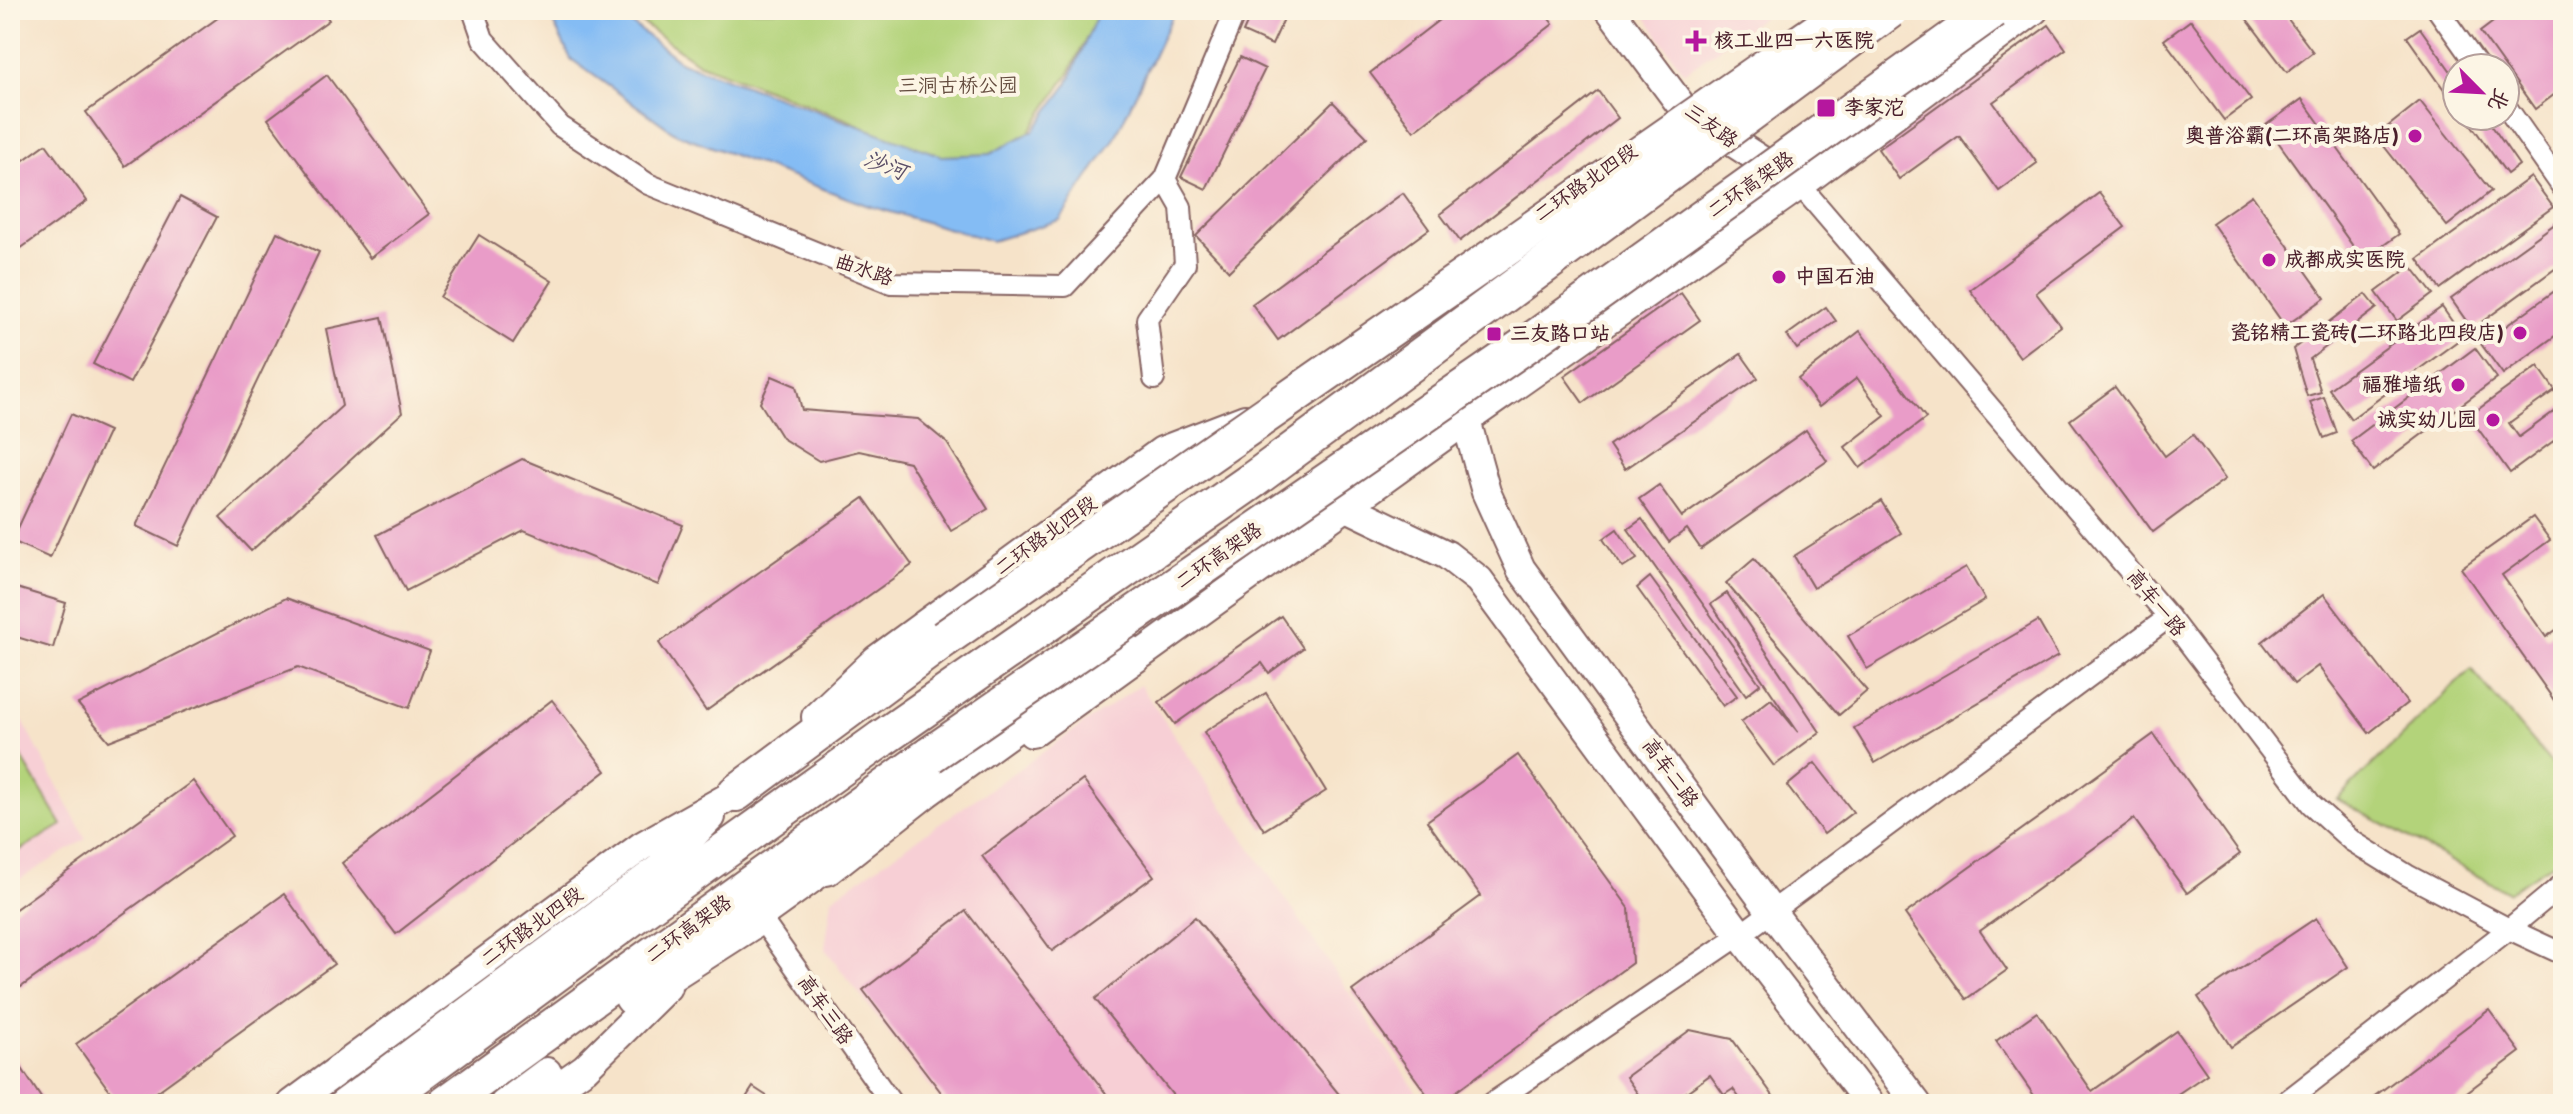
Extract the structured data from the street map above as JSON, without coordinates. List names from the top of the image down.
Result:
{
  "streets": {
    "highway": ["二环高架路"],
    "main road": ["三友路", "二环路北四段", "高车二路"],
    "street": ["曲水路", "高车一路", "高车三路"]
  },
  "crossings": [
    ["三友路", "二环路北四段"],
    ["三友路", "高车一路"]
  ],
  "water": ["沙河"],
  "parks": ["三洞古桥公园"],
  "places": {
    "health": ["核工业四一六医院"],
    "transit": ["李家沱", "三友路口站"],
    "other": [
      "奥普浴霸(二环高架路店)",
      "成都成实医院",
      "中国石油",
      "瓷铭精工瓷砖(二环路北四段店)",
      "福雅墙纸",
      "诚实幼儿园"
    ]
  },
  "north": "bottom right"
}
